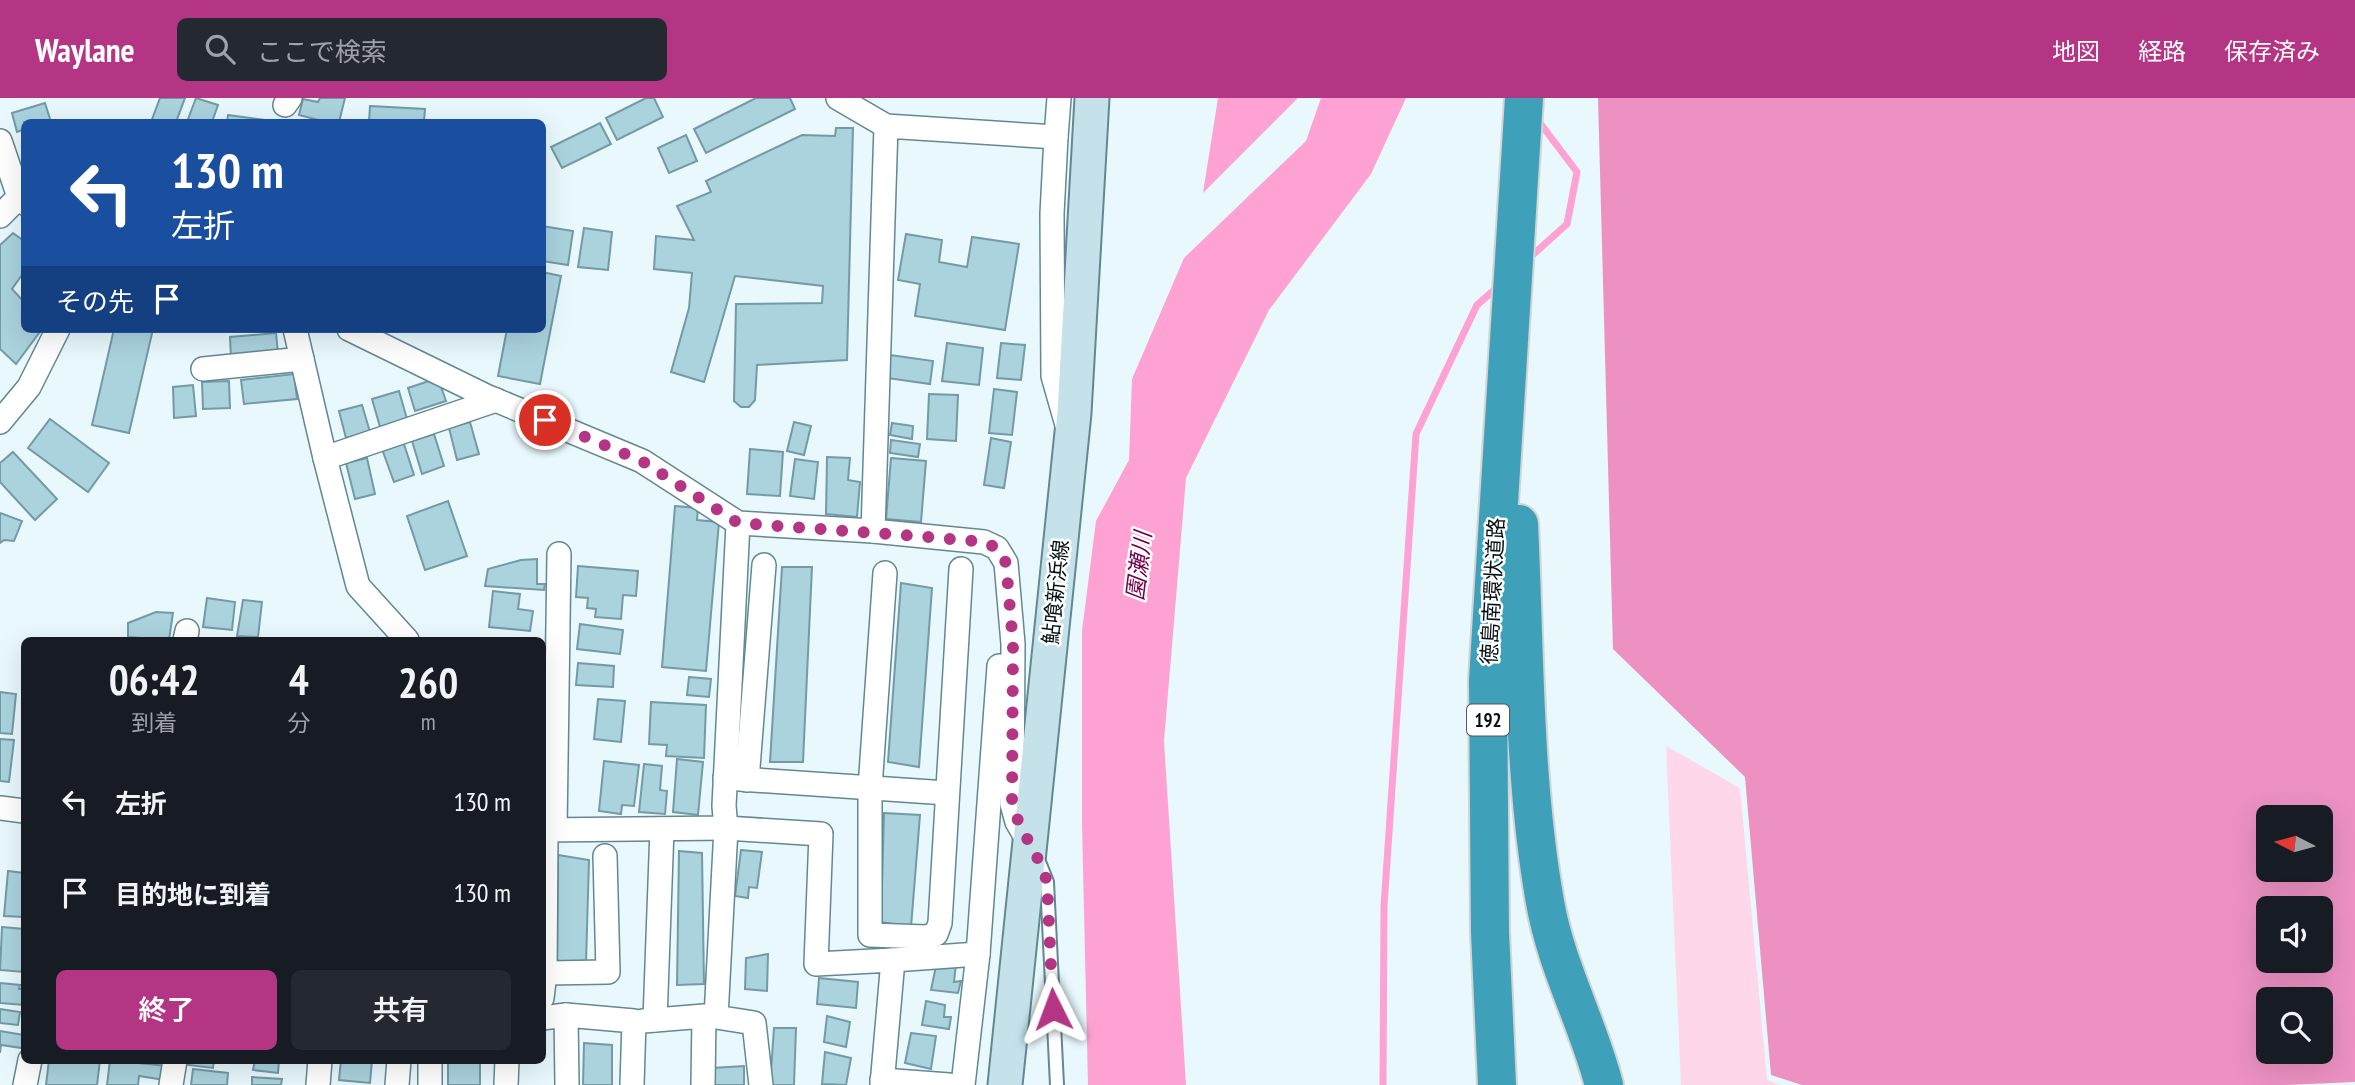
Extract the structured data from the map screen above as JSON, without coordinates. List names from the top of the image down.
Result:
{
  "streets": {
    "highway": ["徳島南環状道路", "192"],
    "main road": ["鮎喰新浜線"]
  },
  "water": ["園瀬川"],
  "north": "left",
  "page": {
    "header": "Waylane",
    "search": "ここで検索",
    "nav": ["地図", "経路", "保存済み"],
    "turn": ["130 m", "左折"],
    "then": "その先",
    "eta": [
      "06:42",
      "到着",
      "4",
      "分",
      "260",
      "m"
    ],
    "list": [
      {
        "name": "左折",
        "value": "130 m"
      },
      {
        "name": "目的地に到着",
        "value": "130 m"
      }
    ],
    "buttons": ["終了", "共有"]
  }
}
